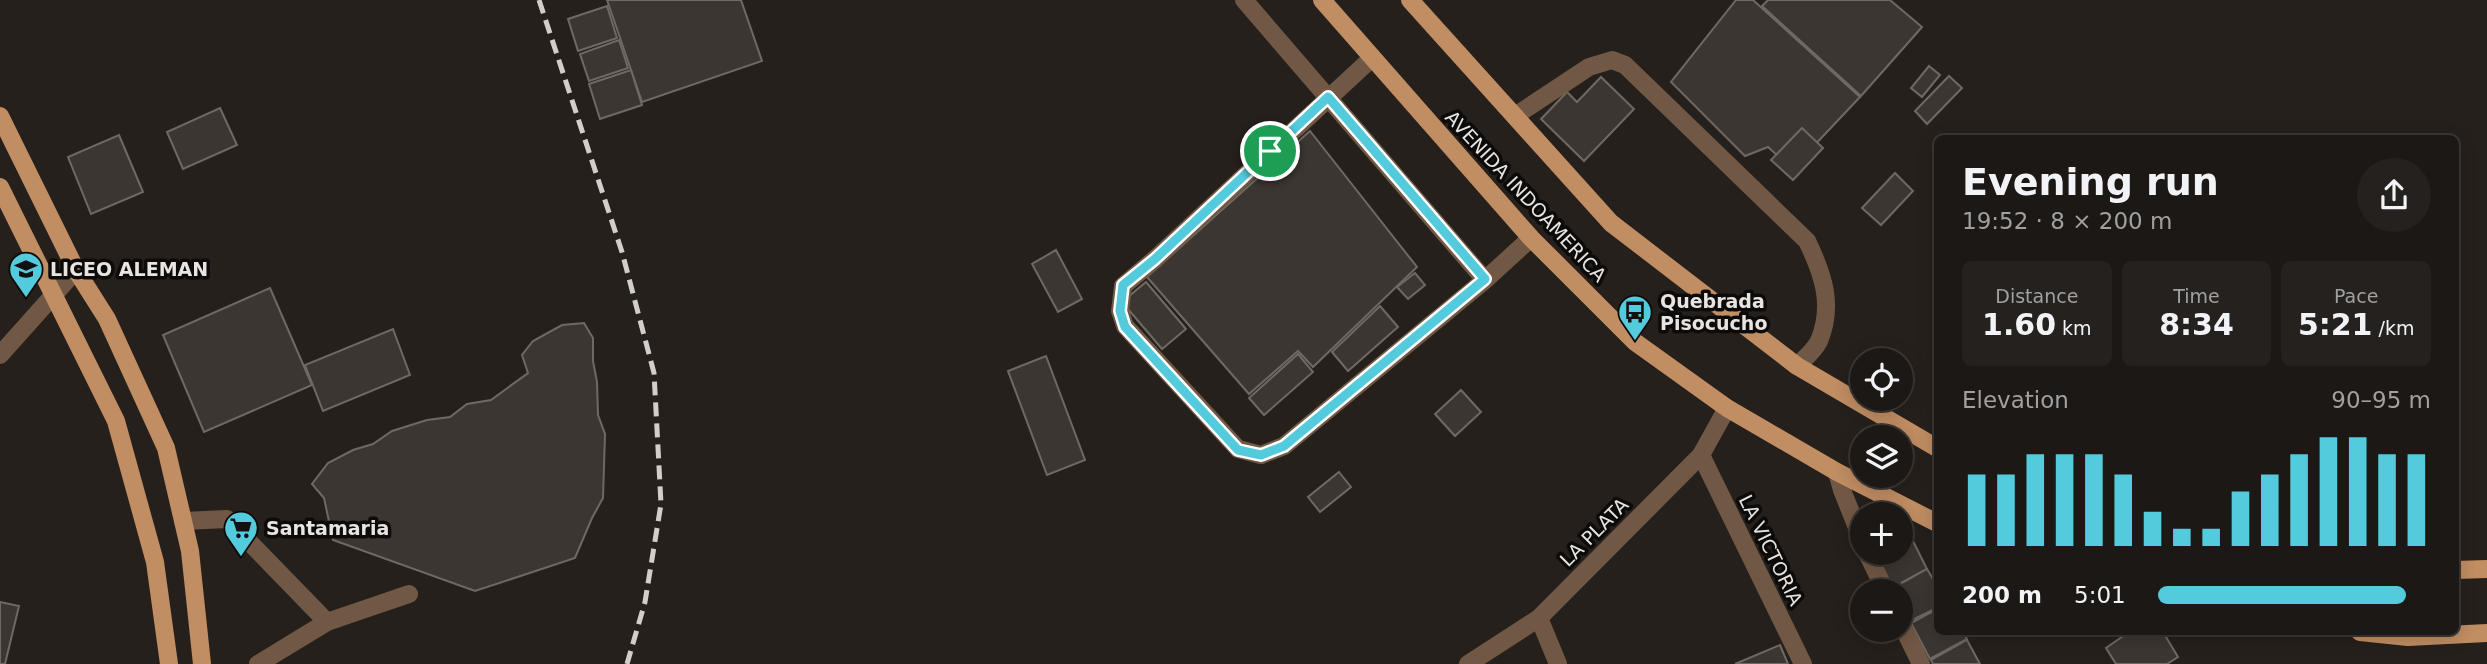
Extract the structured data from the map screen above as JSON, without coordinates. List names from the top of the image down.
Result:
{
  "streets": {
    "main road": ["AVENIDA INDOAMERICA"],
    "street": ["LA PLATA", "LA VICTORIA"]
  },
  "crossings": [
    ["AVENIDA INDOAMERICA", "LA PLATA"],
    ["LA PLATA", "LA VICTORIA"]
  ],
  "places": {
    "school or university": ["LICEO ALEMAN"],
    "bus stop": ["Quebrada Pisocucho"],
    "supermarket": ["Santamaria"]
  },
  "page": {
    "heading": ["Evening run", "19:52 · 8 × 200 m"],
    "stats": [
      ["Distance", "1.60 km"],
      ["Time", "8:34"],
      ["Pace", "5:21 /km"]
    ],
    "map_buttons": ["+", "−"],
    "chart": ["Elevation", "90–95 m"],
    "list": [
      {
        "name": "200 m",
        "note": "5:01"
      }
    ]
  }
}
